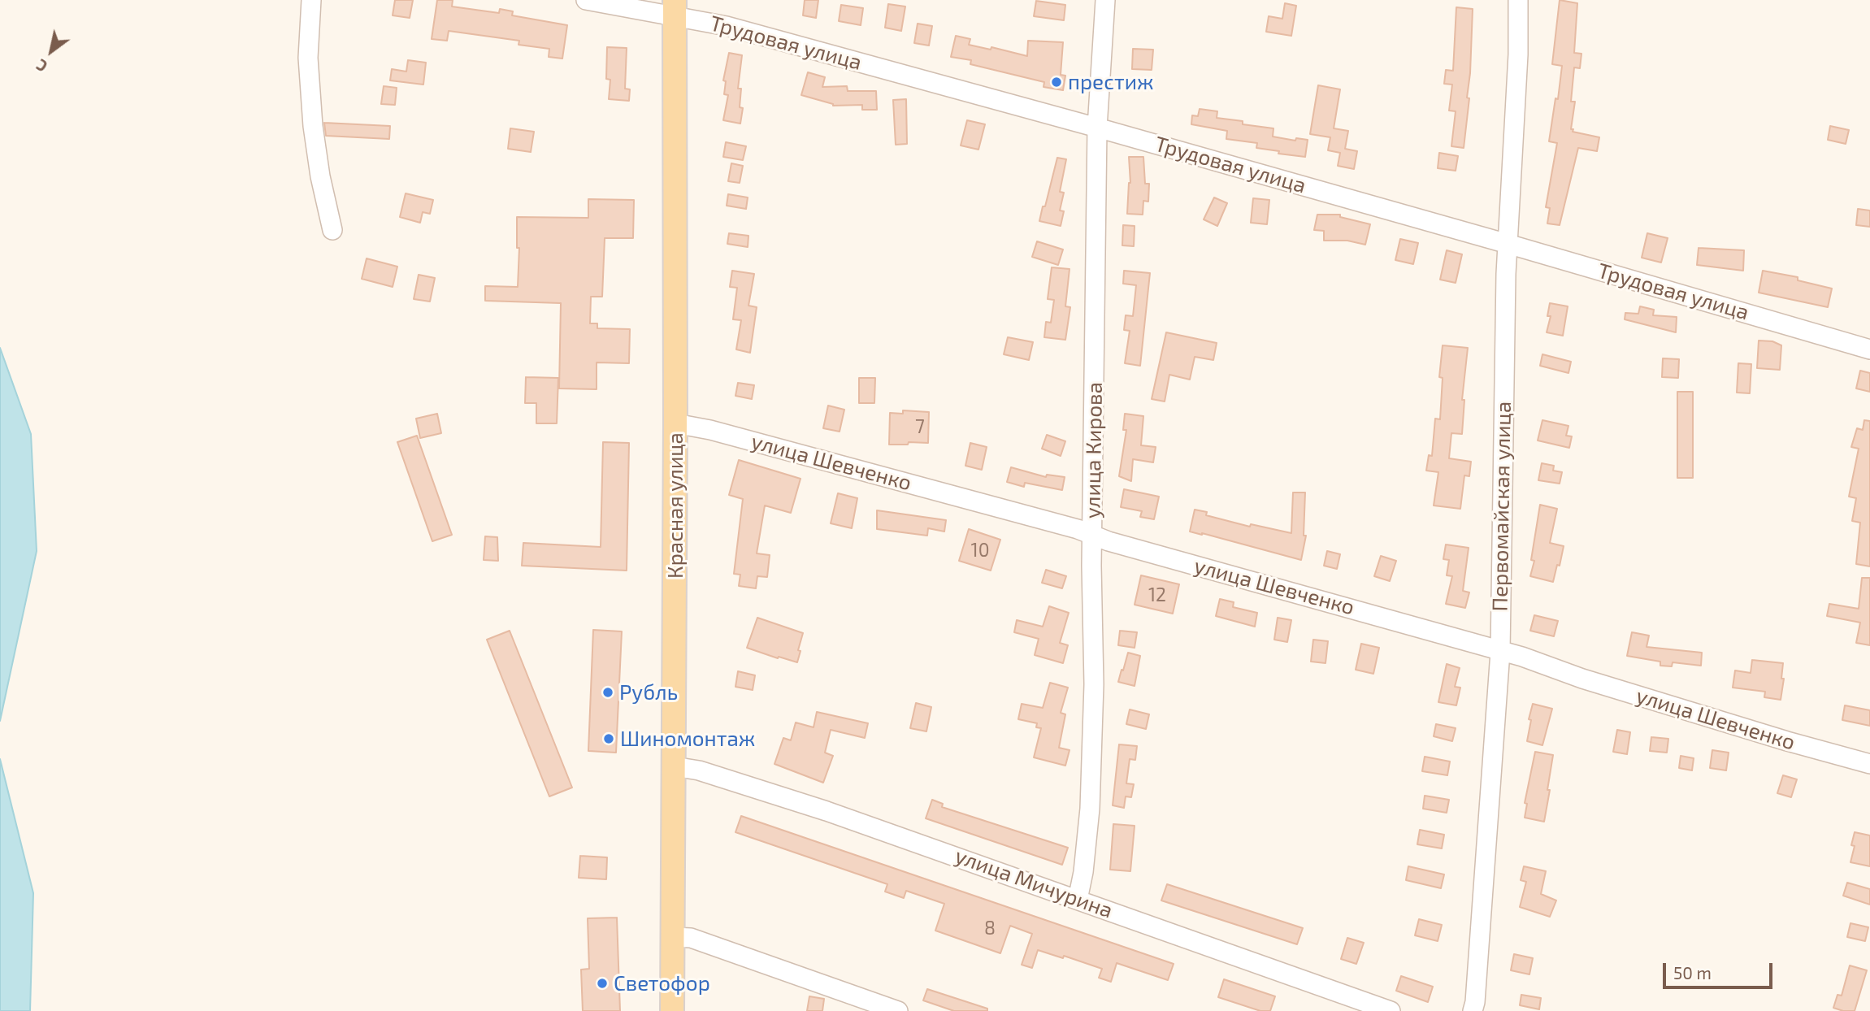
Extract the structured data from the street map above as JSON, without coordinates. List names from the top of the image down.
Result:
{
  "streets": {
    "main road": ["Красная улица"],
    "street": [
      "Трудовая улица",
      "улица Кирова",
      "улица Шевченко",
      "Первомайская улица",
      "улица Мичурина"
    ]
  },
  "crossings": [
    ["Трудовая улица", "улица Кирова"],
    ["Трудовая улица", "Красная улица"],
    ["Трудовая улица", "Первомайская улица"],
    ["улица Кирова", "улица Шевченко"],
    ["улица Кирова", "улица Мичурина"],
    ["улица Шевченко", "Красная улица"],
    ["улица Шевченко", "Первомайская улица"],
    ["Красная улица", "улица Мичурина"]
  ],
  "places": [
    "престиж",
    "Рубль",
    "Шиномонтаж",
    "Светофор"
  ],
  "house_numbers": [
    "7",
    "10",
    "12",
    "8"
  ],
  "scale_bar": "50 m",
  "north": "bottom left"
}
